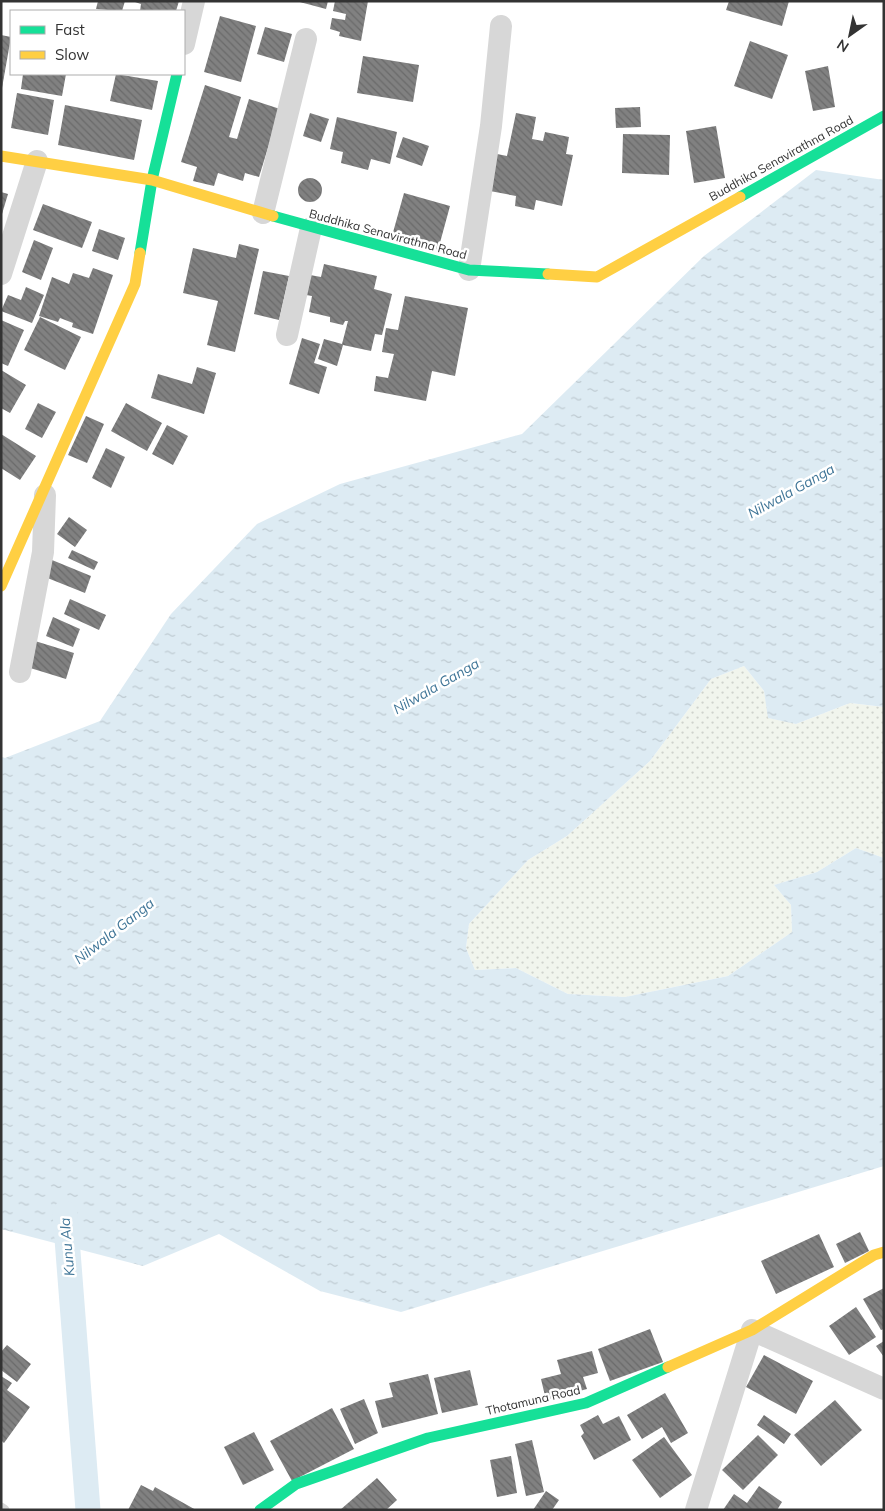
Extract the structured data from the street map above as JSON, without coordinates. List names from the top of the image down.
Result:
{
  "streets": {
    "street": ["Buddhika Senavirathna Road", "Thotamuna Road"]
  },
  "water": ["Nilwala Ganga", "Kunu Ala"],
  "legend": ["Fast", "Slow"],
  "north": "bottom left"
}
